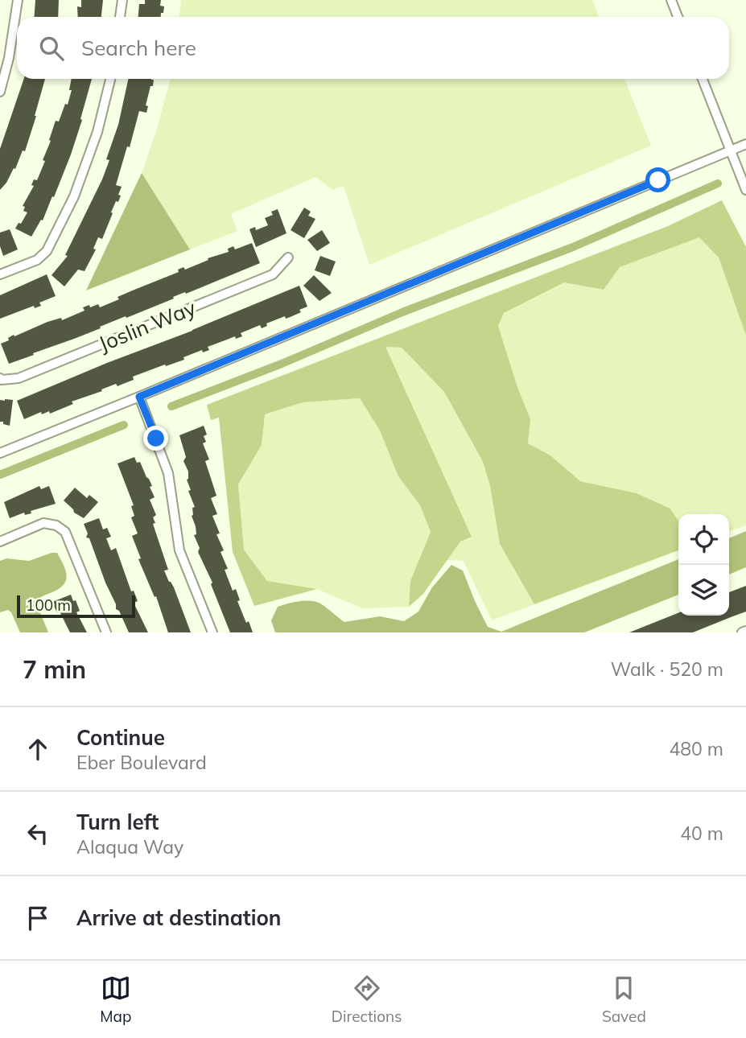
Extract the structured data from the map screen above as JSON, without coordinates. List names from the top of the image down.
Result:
{
  "streets": {
    "street": ["Joslin Way"]
  },
  "scale_bar": "100 m",
  "page": {
    "search": "Search here",
    "scale": "100 m",
    "heading": ["7 min", "Walk · 520 m"],
    "list": [
      ["Continue", "Eber Boulevard", "480 m"],
      ["Turn left", "Alaqua Way", "40 m"],
      "Arrive at destination"
    ],
    "nav": ["Map", "Directions", "Saved"]
  }
}
